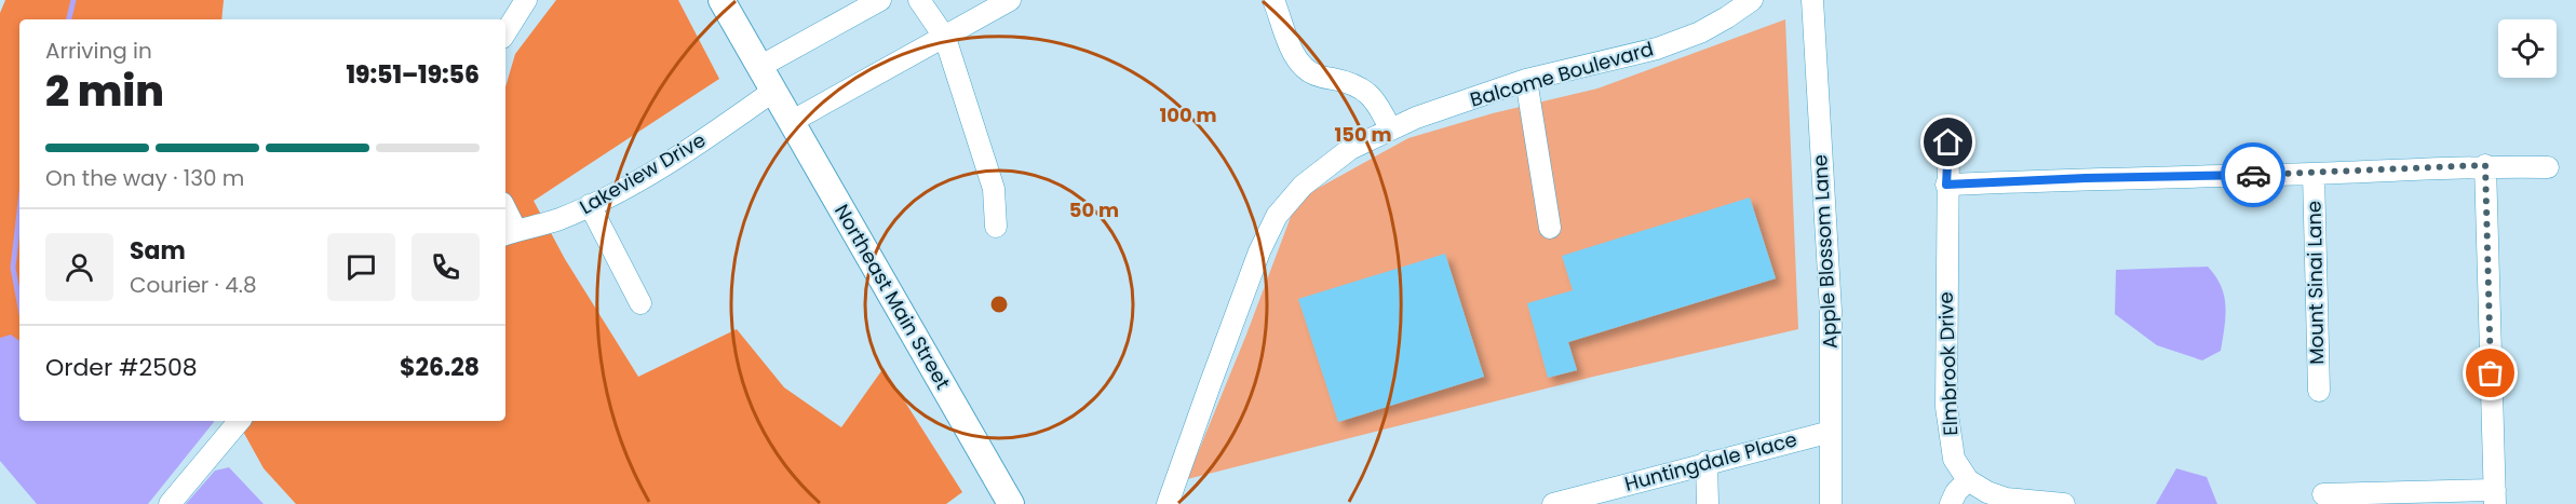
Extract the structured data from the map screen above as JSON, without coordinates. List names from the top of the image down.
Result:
{
  "streets": {
    "main road": ["Northeast Main Street"],
    "street": [
      "Balcome Boulevard",
      "Lakeview Drive",
      "Apple Blossom Lane",
      "Mount Sinai Lane",
      "Elmbrook Drive",
      "Huntingdale Place"
    ]
  },
  "crossings": [
    ["Lakeview Drive", "Northeast Main Street"],
    ["Apple Blossom Lane", "Huntingdale Place"]
  ],
  "page": {
    "heading": ["2 min", "Arriving in", "19:51–19:56"],
    "panel": [
      "Sam",
      "Courier · 4.8",
      "Order #2508",
      "$26.28"
    ],
    "bar": "On the way · 130 m"
  },
  "rings": ["100 m", "150 m", "50 m"]
}
